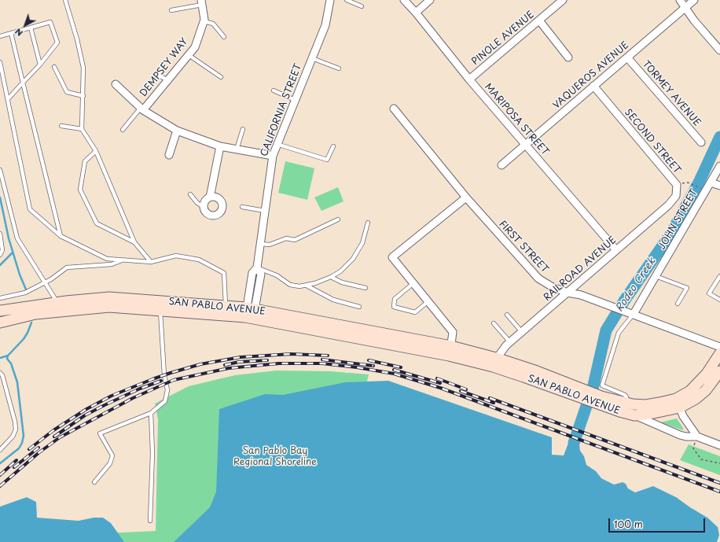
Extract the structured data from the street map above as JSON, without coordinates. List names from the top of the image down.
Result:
{
  "streets": {
    "main road": ["SAN PABLO AVENUE"],
    "street": [
      "PINOLE AVENUE",
      "DEMPSEY WAY",
      "VAQUEROS AVENUE",
      "TORMEY AVENUE",
      "CALIFORNIA STREET",
      "MARIPOSA STREET",
      "SECOND STREET",
      "JOHN STREET",
      "FIRST STREET",
      "RAILROAD AVENUE"
    ]
  },
  "crossings": [
    ["PINOLE AVENUE", "MARIPOSA STREET"],
    ["VAQUEROS AVENUE", "TORMEY AVENUE"],
    ["VAQUEROS AVENUE", "MARIPOSA STREET"],
    ["VAQUEROS AVENUE", "SECOND STREET"],
    ["CALIFORNIA STREET", "SAN PABLO AVENUE"],
    ["MARIPOSA STREET", "RAILROAD AVENUE"],
    ["SECOND STREET", "JOHN STREET"],
    ["SECOND STREET", "RAILROAD AVENUE"],
    ["JOHN STREET", "FIRST STREET"],
    ["FIRST STREET", "RAILROAD AVENUE"],
    ["RAILROAD AVENUE", "SAN PABLO AVENUE"]
  ],
  "water": ["Rodeo Creek"],
  "parks": ["San Pablo Bay Regional Shoreline"],
  "scale_bar": "100 m",
  "north": "bottom left"
}
